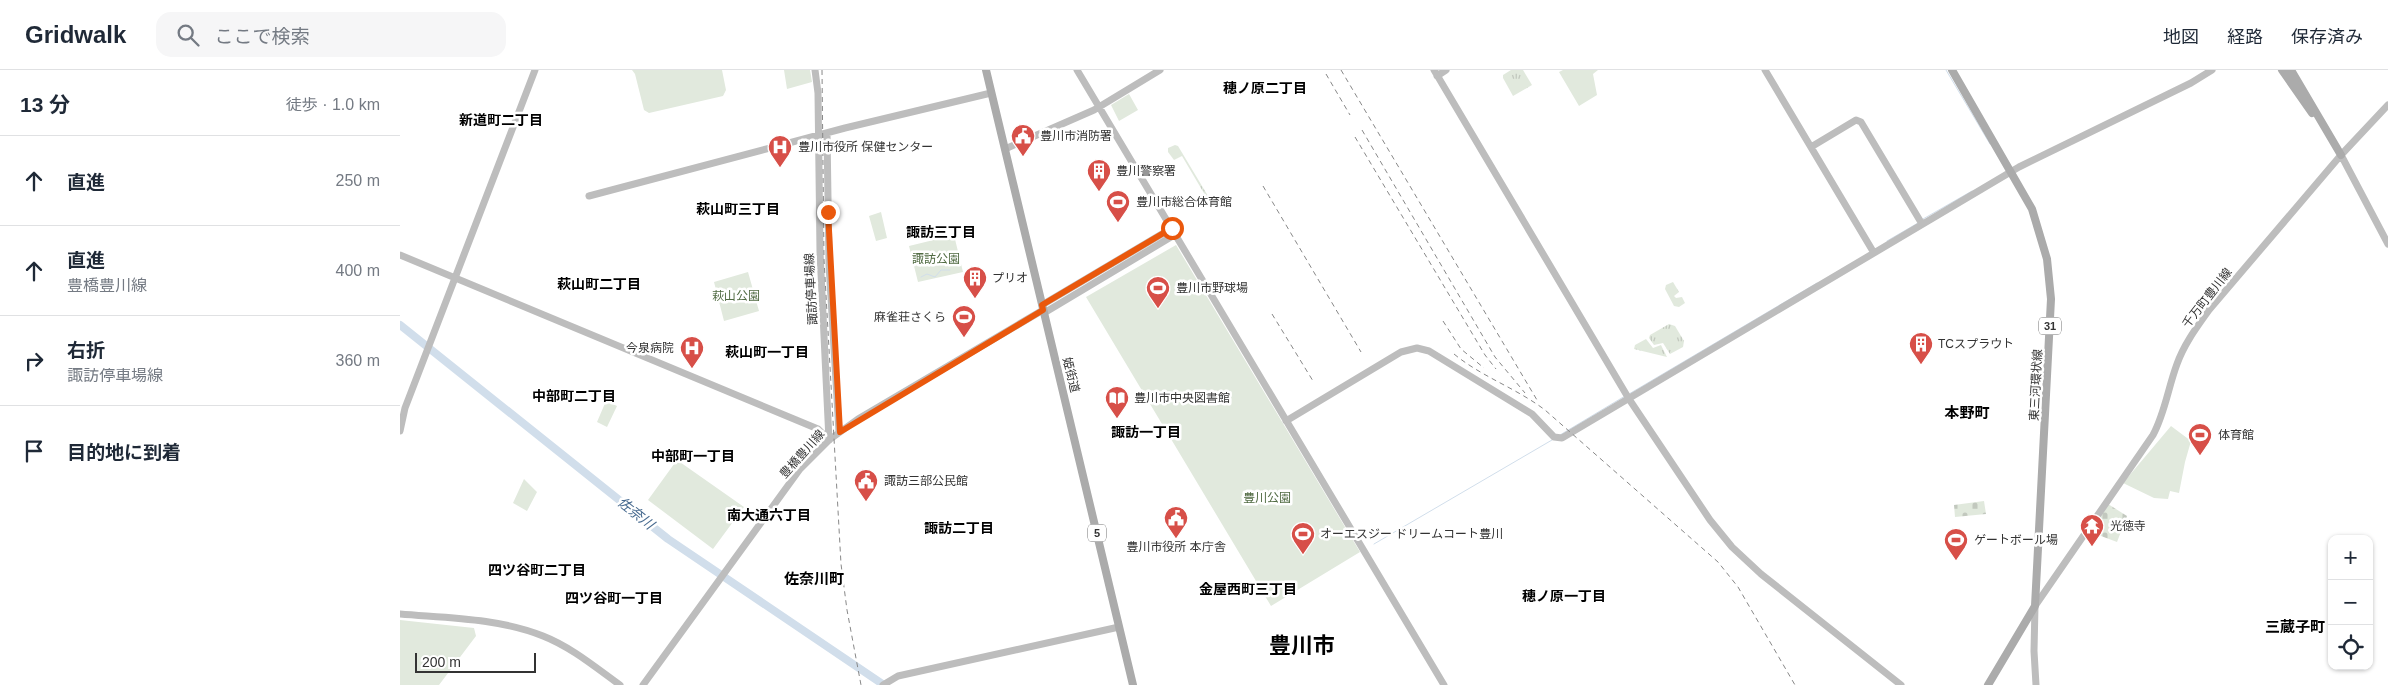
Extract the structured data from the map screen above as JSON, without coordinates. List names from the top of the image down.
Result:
{
  "streets": {
    "main road": [
      "31",
      "姫街道",
      "東三河環状線",
      "5"
    ],
    "street": ["諏訪停車場線", "千万町豊川線", "豊橋豊川線"]
  },
  "crossings": [
    ["諏訪停車場線", "豊橋豊川線"],
    ["千万町豊川線", "31"],
    ["千万町豊川線", "東三河環状線"],
    ["31", "東三河環状線"],
    ["姫街道", "豊橋豊川線"]
  ],
  "districts": [
    "穂ノ原二丁目",
    "新道町二丁目",
    "萩山町三丁目",
    "諏訪三丁目",
    "萩山町二丁目",
    "萩山町一丁目",
    "中部町二丁目",
    "本野町",
    "諏訪一丁目",
    "中部町一丁目",
    "南大通六丁目",
    "諏訪二丁目",
    "四ツ谷町二丁目",
    "佐奈川町",
    "金屋西町三丁目",
    "穂ノ原一丁目",
    "四ツ谷町一丁目",
    "三蔵子町",
    "豊川市"
  ],
  "water": ["佐奈川"],
  "parks": ["諏訪公園", "萩山公園", "豊川公園"],
  "places": {
    "public building": ["豊川市消防署", "諏訪三部公民館", "豊川市役所 本庁舎"],
    "hospital": ["豊川市役所 保健センター", "今泉病院"],
    "building": ["豊川警察署", "プリオ", "TCスプラウト"],
    "sports": [
      "豊川市総合体育館",
      "豊川市野球場",
      "麻雀荘さくら",
      "体育館",
      "オーエスジー ドリームコート豊川",
      "ゲートボール場"
    ],
    "library": ["豊川市中央図書館"],
    "temple": ["光徳寺"]
  },
  "scale_bar": "200 m",
  "page": {
    "header": "Gridwalk",
    "search": "ここで検索",
    "nav": ["地図", "経路", "保存済み"],
    "heading": ["13 分", "徒歩 · 1.0 km"],
    "list": [
      ["直進", "250 m"],
      ["直進", "豊橋豊川線", "400 m"],
      ["右折", "諏訪停車場線", "360 m"],
      "目的地に到着"
    ],
    "map_buttons": ["+", "−"],
    "scale": "200 m"
  }
}
